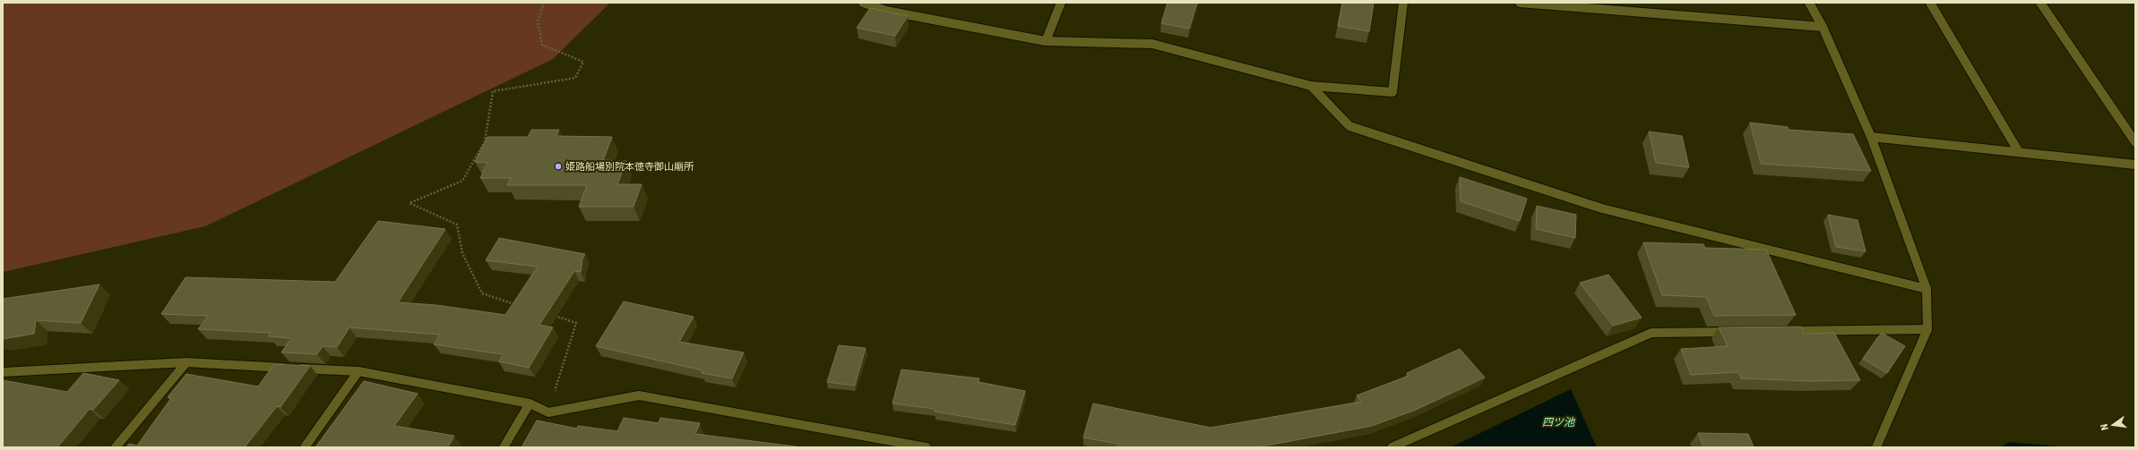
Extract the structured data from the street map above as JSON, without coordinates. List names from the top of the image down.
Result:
{
  "water": ["四ツ池"],
  "places": ["姫路船場別院本徳寺御山廟所"],
  "north": "left"
}
